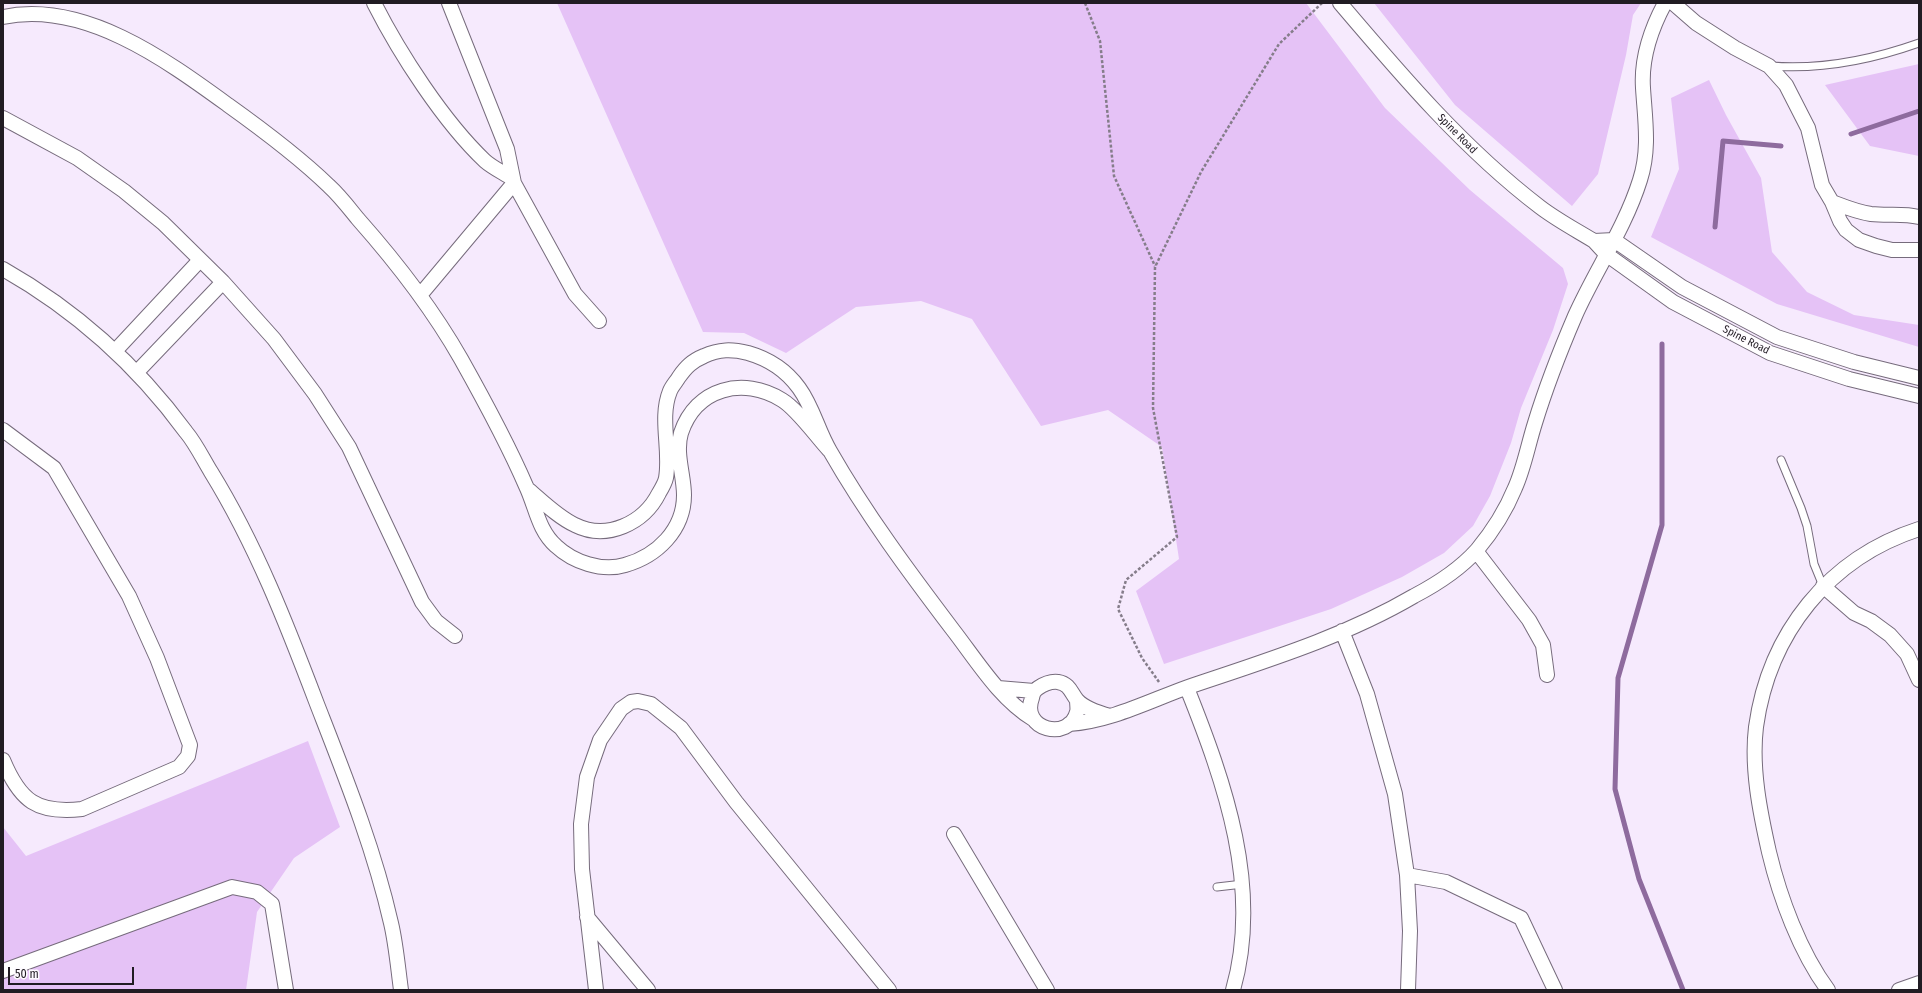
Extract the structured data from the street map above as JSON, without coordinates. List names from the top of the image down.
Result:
{
  "streets": {
    "street": ["Spine Road"]
  },
  "scale_bar": "50 m"
}
